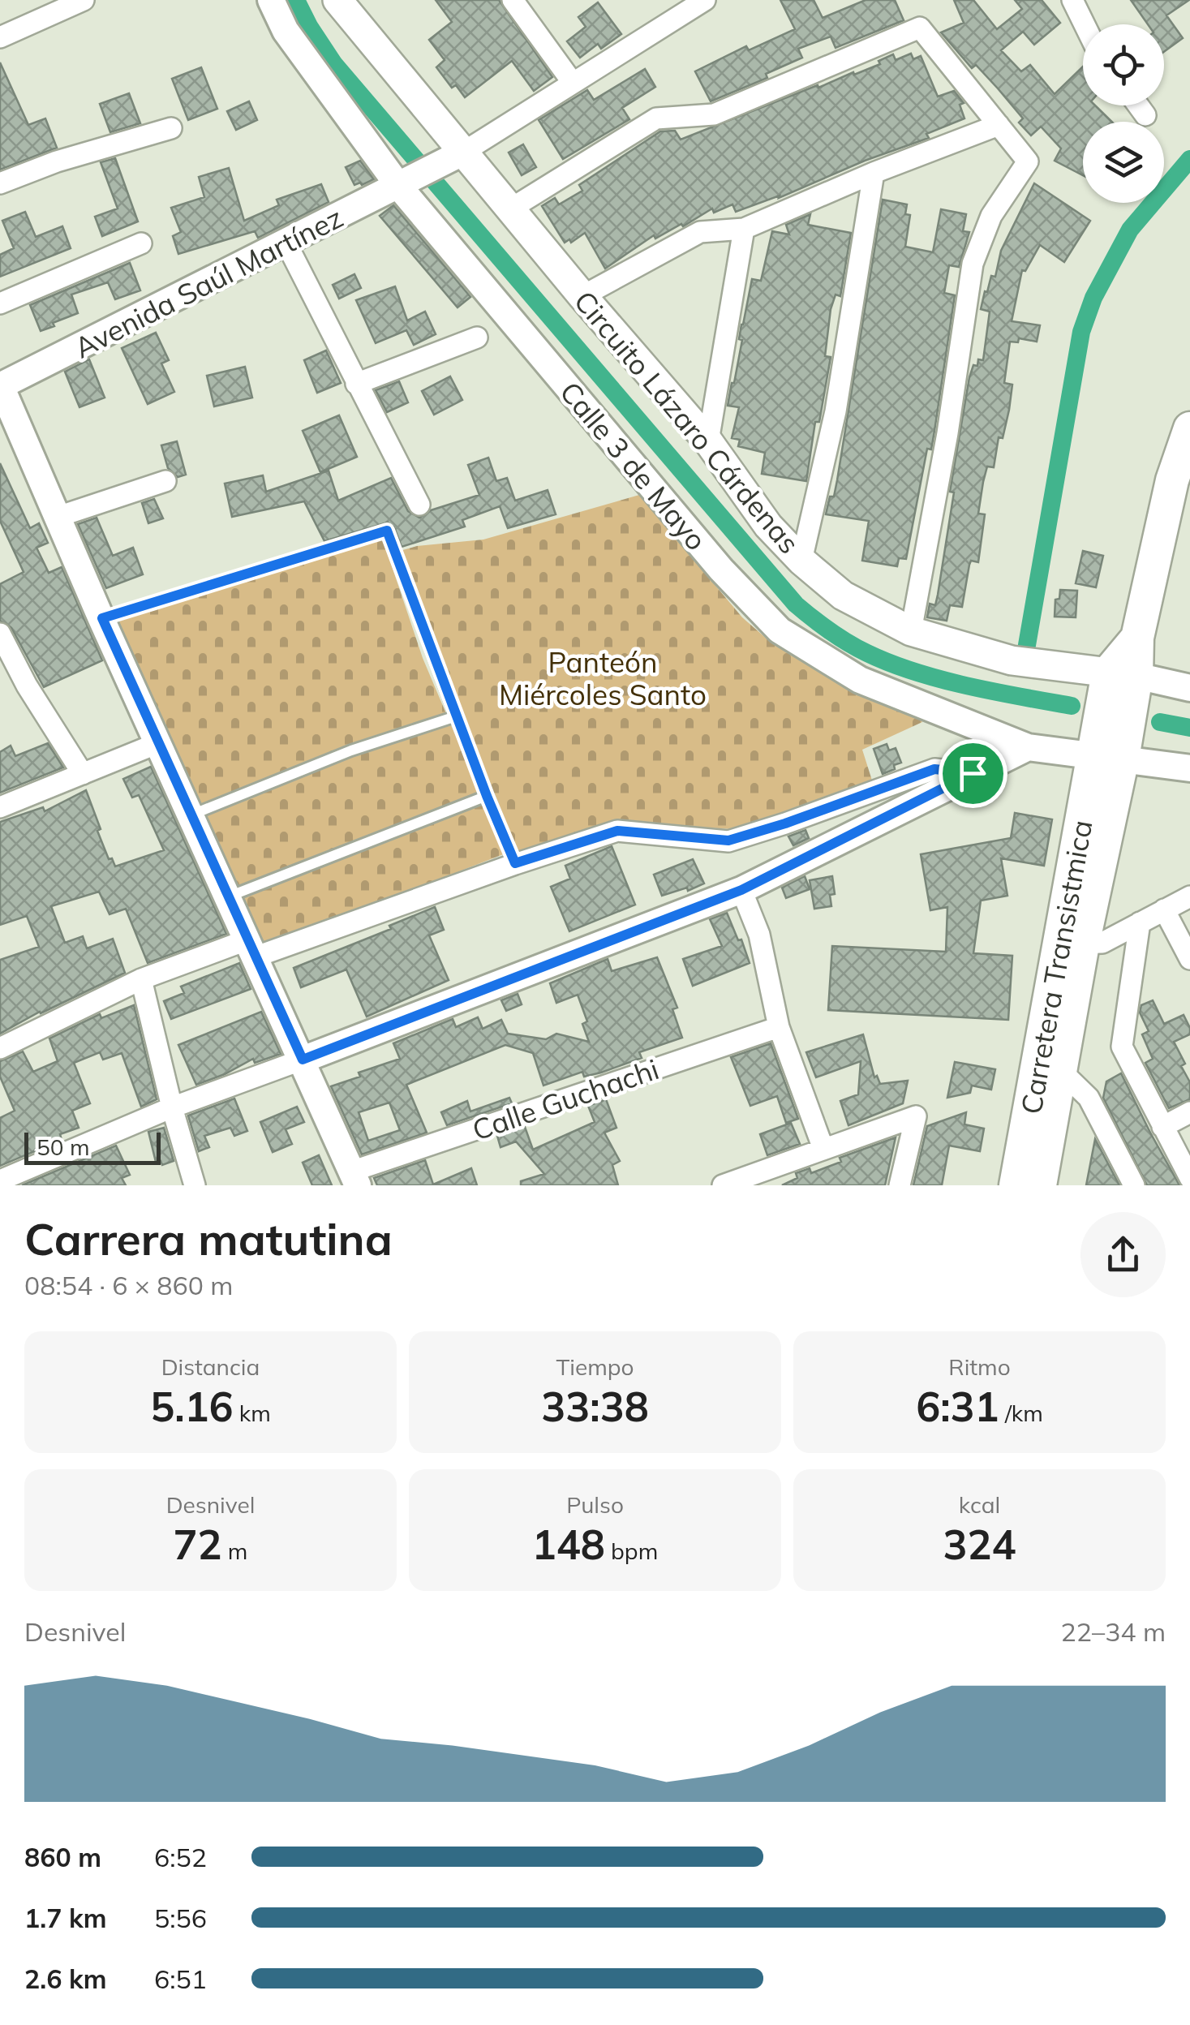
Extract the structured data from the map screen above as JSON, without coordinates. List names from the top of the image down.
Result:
{
  "streets": {
    "main road": ["Circuito Lázaro Cárdenas", "Carretera Transistmica"],
    "street": ["Avenida Saúl Martínez", "Calle 3 de Mayo", "Calle Guchachi"]
  },
  "crossings": [
    ["Avenida Saúl Martínez", "Circuito Lázaro Cárdenas"],
    ["Avenida Saúl Martínez", "Calle 3 de Mayo"],
    ["Circuito Lázaro Cárdenas", "Calle 3 de Mayo"],
    ["Circuito Lázaro Cárdenas", "Carretera Transistmica"],
    ["Calle 3 de Mayo", "Carretera Transistmica"]
  ],
  "parks": ["Panteón Miércoles Santo"],
  "scale_bar": "50 m",
  "page": {
    "scale": "50 m",
    "heading": ["Carrera matutina", "08:54 · 6 × 860 m"],
    "stats": [
      ["Distancia", "5.16 km"],
      ["Tiempo", "33:38"],
      ["Ritmo", "6:31 /km"],
      ["Desnivel", "72 m"],
      ["Pulso", "148 bpm"],
      ["kcal", "324"]
    ],
    "chart": ["Desnivel", "22–34 m"],
    "list": [
      {
        "name": "860 m",
        "note": "6:52"
      },
      {
        "name": "1.7 km",
        "note": "5:56"
      },
      {
        "name": "2.6 km",
        "note": "6:51"
      }
    ]
  }
}
